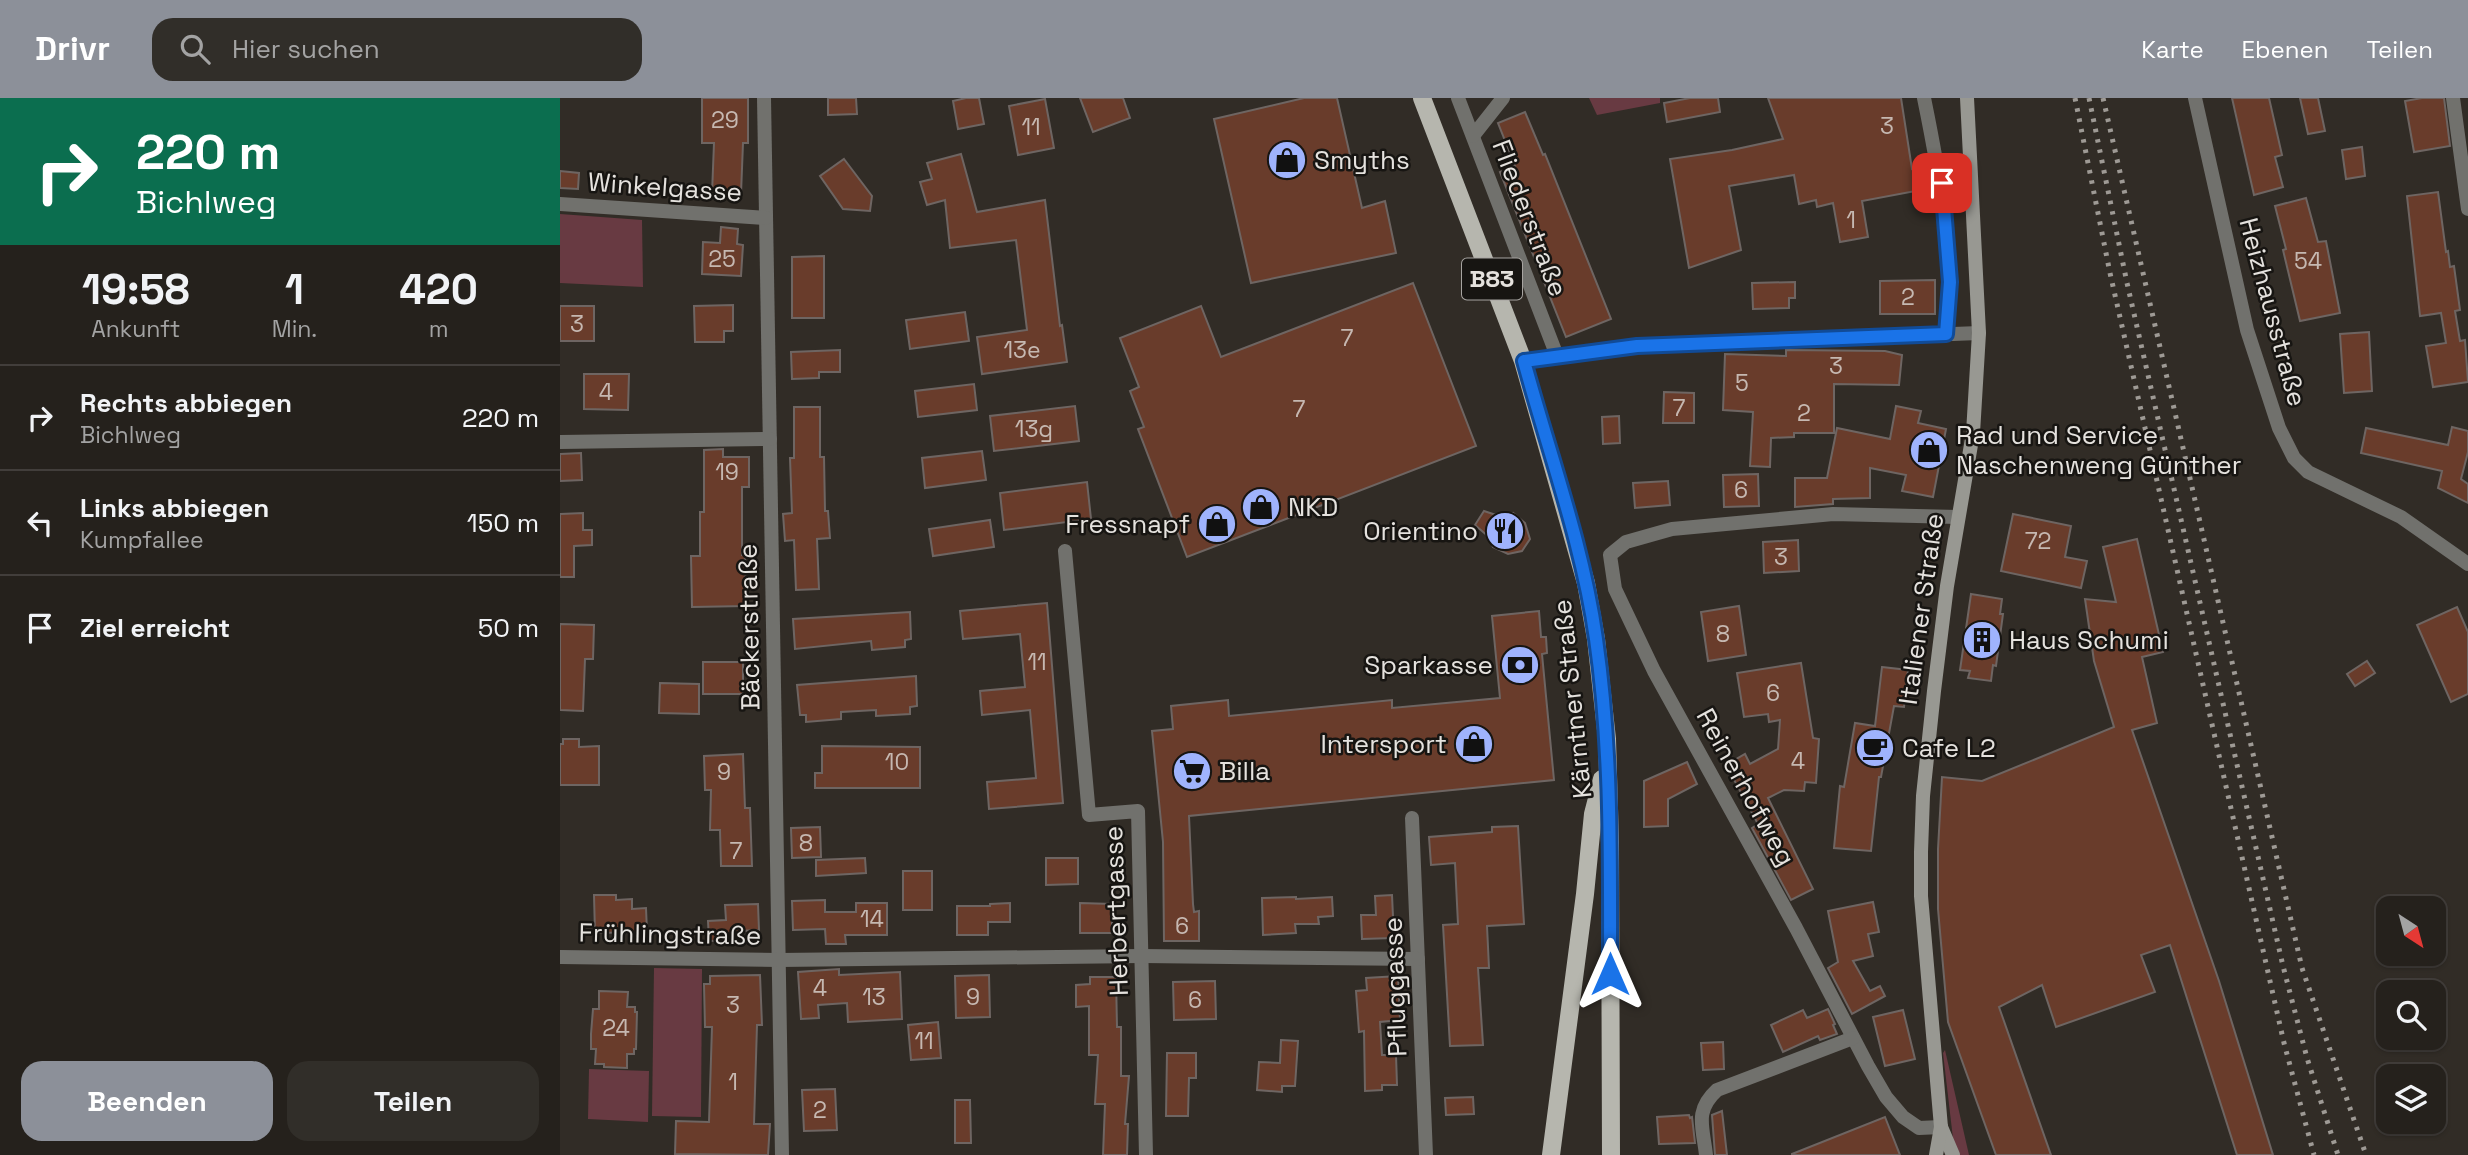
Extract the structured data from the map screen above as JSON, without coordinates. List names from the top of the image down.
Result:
{
  "streets": {
    "main road": ["B83", "Kärntner Straße"],
    "street": [
      "Winkelgasse",
      "Fliederstraße",
      "Heizhausstraße",
      "Italiener Straße",
      "Bäckerstraße",
      "Reinerhofweg",
      "Herbertgasse",
      "Frühlingstraße",
      "Pfluggasse"
    ]
  },
  "crossings": [
    ["Winkelgasse", "Bäckerstraße"],
    ["Italiener Straße", "Reinerhofweg"],
    ["Bäckerstraße", "Frühlingstraße"],
    ["Herbertgasse", "Frühlingstraße"],
    ["Frühlingstraße", "Pfluggasse"]
  ],
  "places": {
    "shop": [
      "Smyths",
      "Rad und Service Naschenweng Günther",
      "NKD",
      "Fressnapf",
      "Intersport"
    ],
    "restaurant": ["Orientino"],
    "building": ["Haus Schumi"],
    "bank": ["Sparkasse"],
    "cafe": ["Cafe L2"],
    "supermarket": ["Billa"]
  },
  "house_numbers": [
    "29",
    "3",
    "11",
    "1",
    "25",
    "54",
    "2",
    "3",
    "7",
    "13e",
    "3",
    "5",
    "4",
    "7",
    "7",
    "2",
    "13g",
    "19",
    "6",
    "72",
    "3",
    "8",
    "11",
    "6",
    "4",
    "10",
    "9",
    "8",
    "7",
    "14",
    "6",
    "4",
    "13",
    "9",
    "6",
    "3",
    "24",
    "11",
    "1",
    "2"
  ],
  "north": "bottom right",
  "page": {
    "header": "Drivr",
    "search": "Hier suchen",
    "nav": ["Karte", "Ebenen", "Teilen"],
    "turn": ["220 m", "Bichlweg"],
    "eta": [
      "19:58",
      "Ankunft",
      "1",
      "Min.",
      "420",
      "m"
    ],
    "list": [
      {
        "name": "Rechts abbiegen",
        "note": "Bichlweg",
        "value": "220 m"
      },
      {
        "name": "Links abbiegen",
        "note": "Kumpfallee",
        "value": "150 m"
      },
      {
        "name": "Ziel erreicht",
        "value": "50 m"
      }
    ],
    "buttons": ["Beenden", "Teilen"]
  }
}
